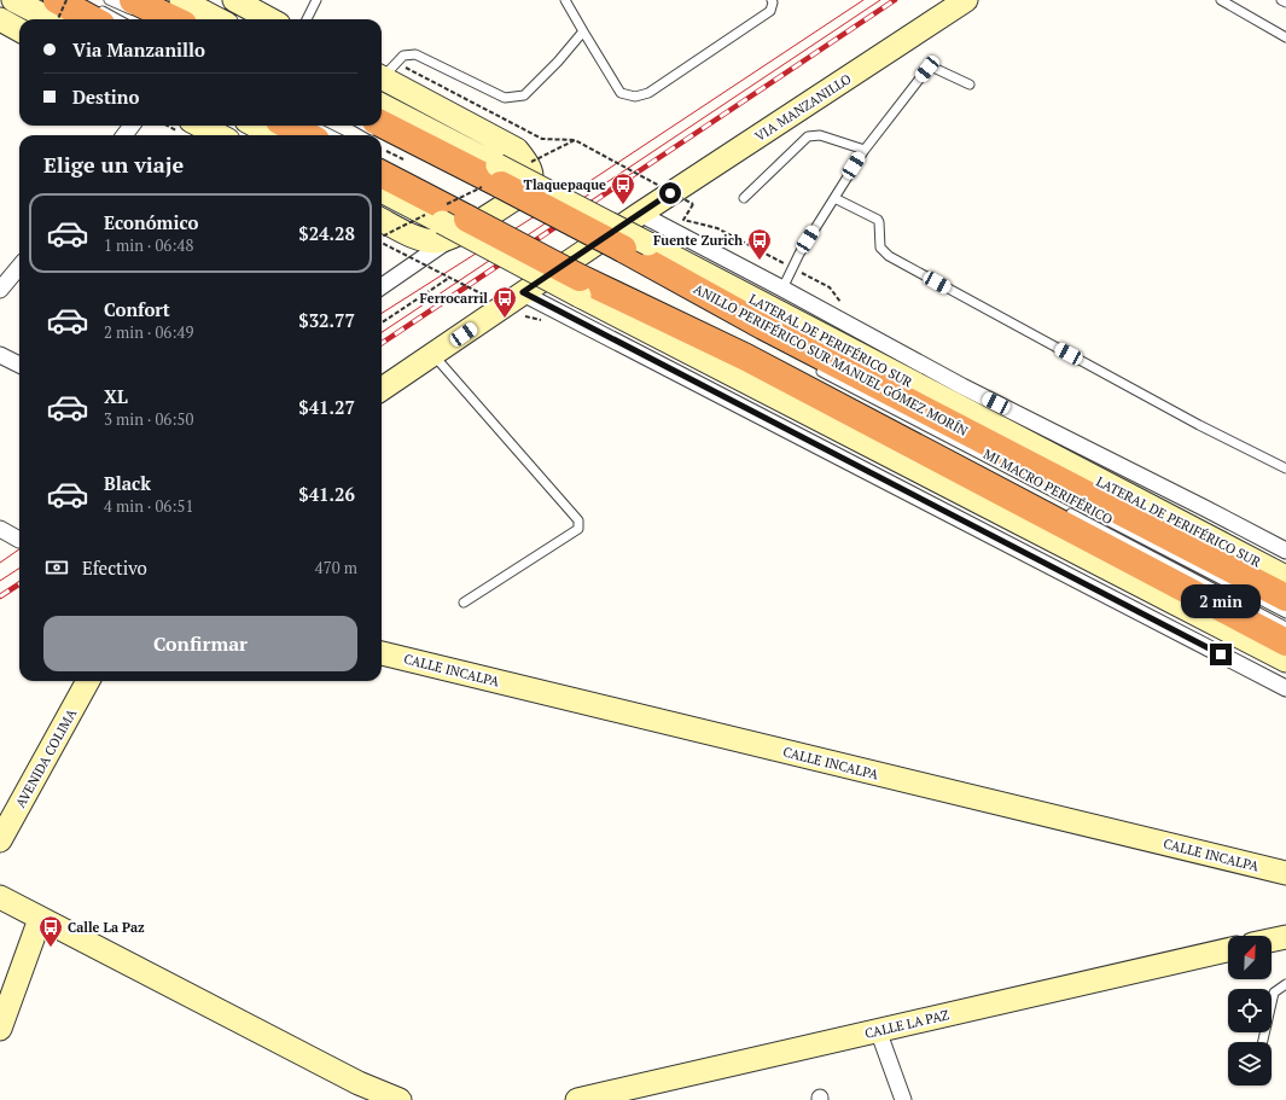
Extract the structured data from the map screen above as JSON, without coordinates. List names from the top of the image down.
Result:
{
  "streets": {
    "highway": ["ANILLO PERIFÉRICO SUR MANUEL GÓMEZ MORÍN"],
    "street": [
      "VIA MANZANILLO",
      "LATERAL DE PERIFÉRICO SUR",
      "CALLE INCALPA",
      "AVENIDA COLIMA",
      "CALLE LA PAZ"
    ],
    "lane": ["MI MACRO PERIFÉRICO"]
  },
  "crossings": [
    ["LATERAL DE PERIFÉRICO SUR", "ANILLO PERIFÉRICO SUR MANUEL GÓMEZ MORÍN"]
  ],
  "places": {
    "bus stop": [
      "Tlaquepaque",
      "Fuente Zurich",
      "Ferrocarril",
      "Calle La Paz"
    ]
  },
  "north": "top right",
  "page": {
    "banner": ["Via Manzanillo", "Destino"],
    "heading": "Elige un viaje",
    "list": [
      {
        "name": "Económico",
        "note": "1 min · 06:48",
        "value": "$24.28"
      },
      {
        "name": "Confort",
        "note": "2 min · 06:49",
        "value": "$32.77"
      },
      {
        "name": "XL",
        "note": "3 min · 06:50",
        "value": "$41.27"
      },
      {
        "name": "Black",
        "note": "4 min · 06:51",
        "value": "$41.26"
      }
    ],
    "pay": ["Efectivo", "470 m"],
    "bubble": "2 min",
    "buttons": "Confirmar"
  }
}
